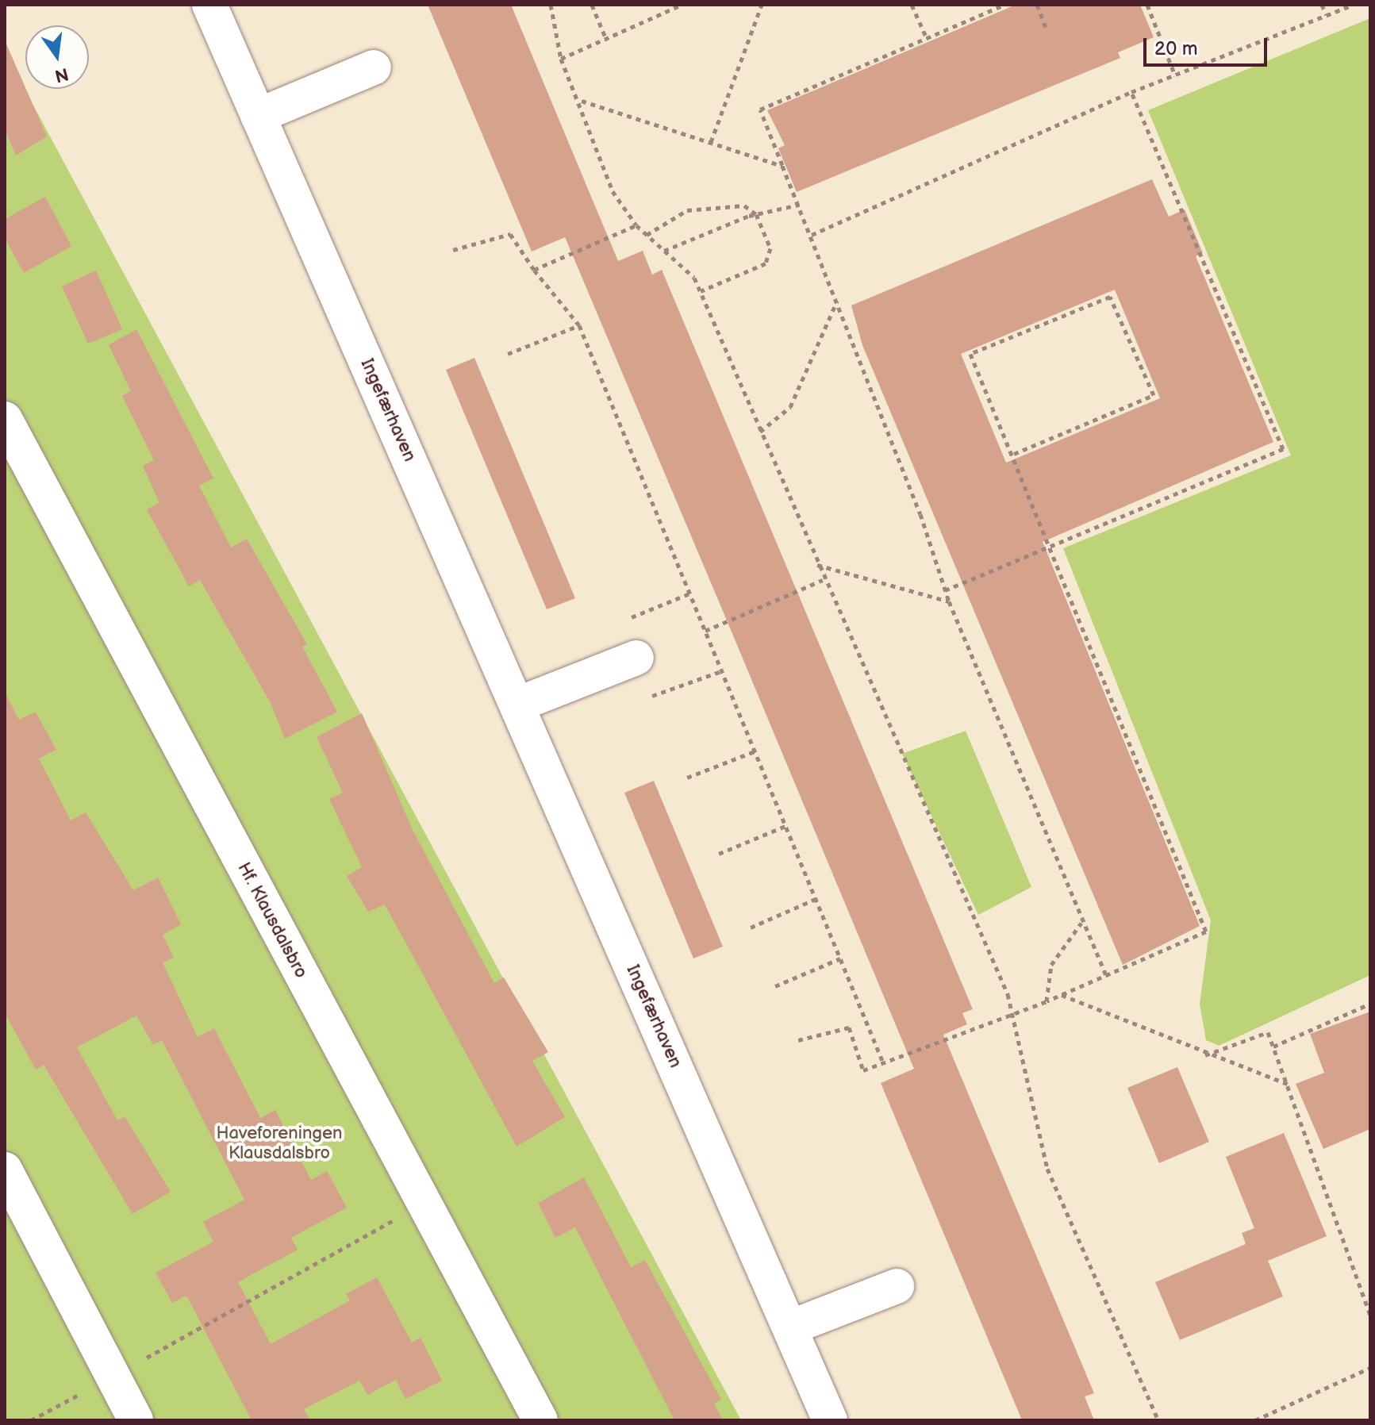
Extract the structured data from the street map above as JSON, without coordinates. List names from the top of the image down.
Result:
{
  "streets": {
    "street": ["Ingefærhaven", "Hf. Klausdalsbro"]
  },
  "parks": ["Haveforeningen Klausdalsbro"],
  "scale_bar": "20 m",
  "north": "bottom"
}
